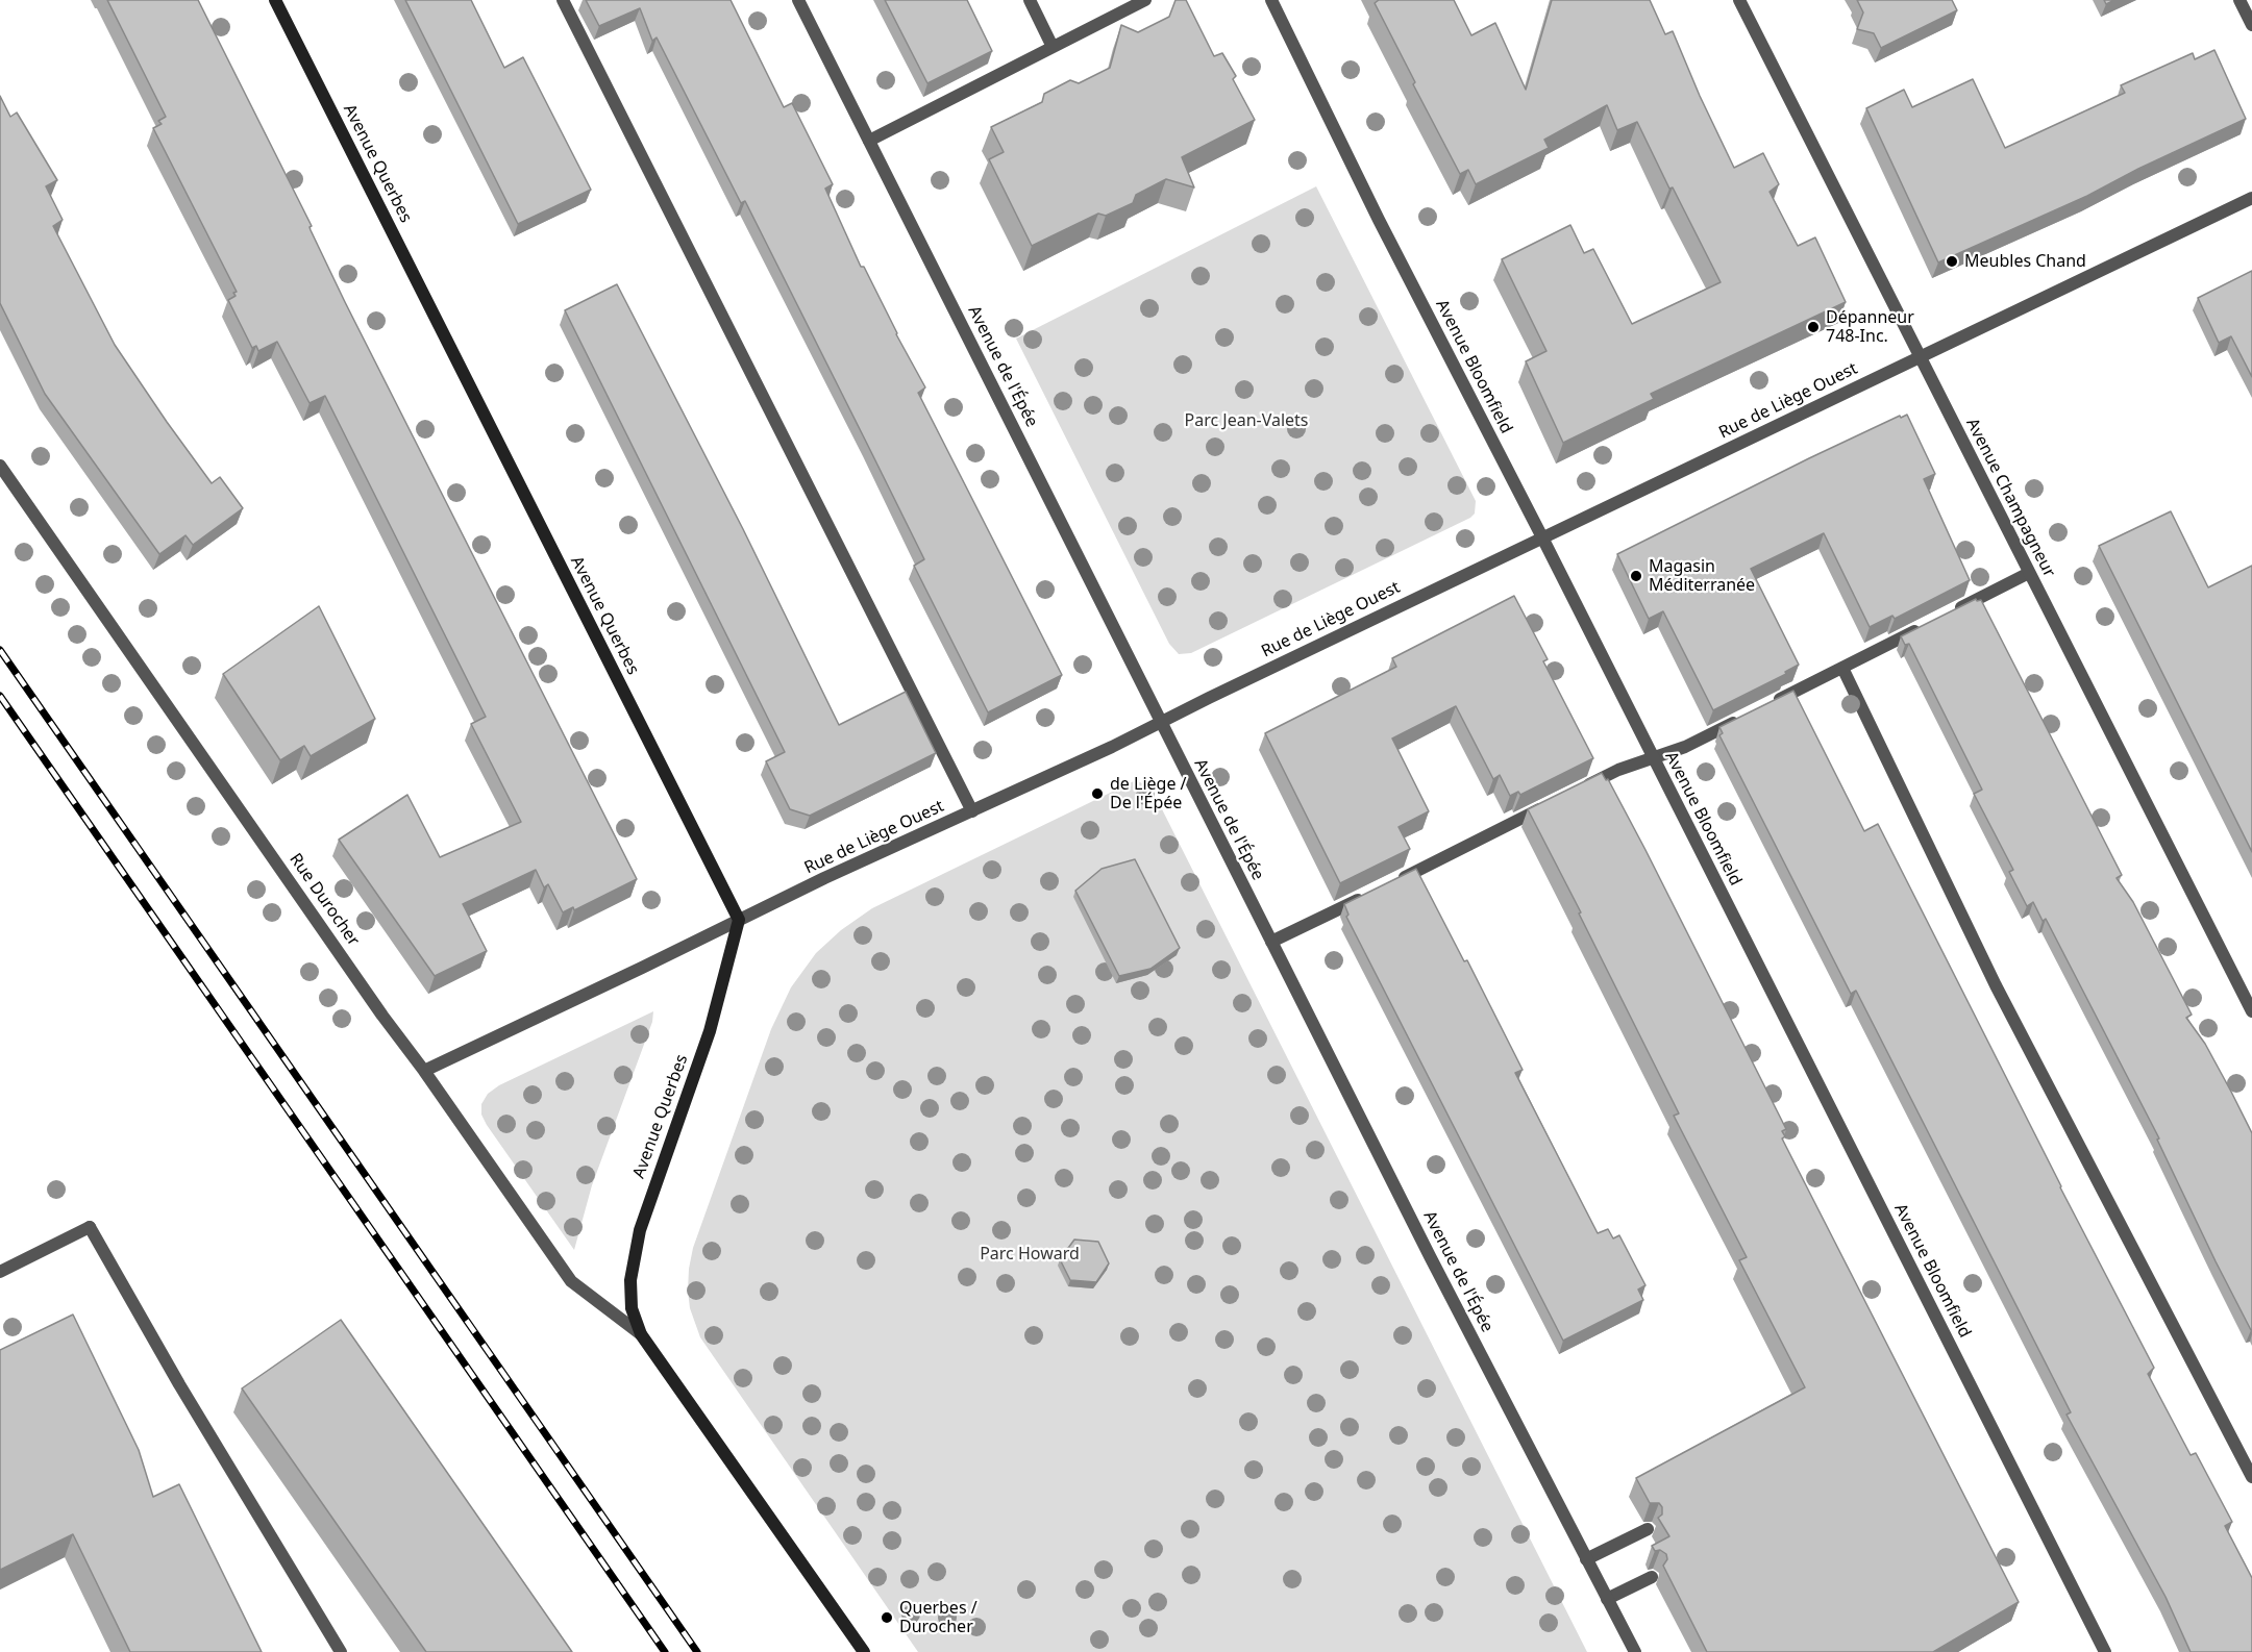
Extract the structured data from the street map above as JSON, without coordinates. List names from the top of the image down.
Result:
{
  "streets": {
    "street": [
      "Avenue Querbes",
      "Avenue de l'Épée",
      "Avenue Bloomfield",
      "Rue de Liège Ouest",
      "Avenue Champagneur",
      "Rue Durocher"
    ]
  },
  "crossings": [
    ["Avenue Querbes", "Rue de Liège Ouest"],
    ["Avenue Querbes", "Rue Durocher"],
    ["Avenue de l'Épée", "Rue de Liège Ouest"],
    ["Avenue Bloomfield", "Rue de Liège Ouest"],
    ["Rue de Liège Ouest", "Avenue Champagneur"],
    ["Rue de Liège Ouest", "Rue Durocher"]
  ],
  "parks": ["Parc Jean-Valets", "Parc Howard"],
  "places": [
    "Meubles Chand",
    "Dépanneur 748-Inc.",
    "Magasin Méditerranée",
    "de Liège / De l'Épée",
    "Querbes / Durocher"
  ]
}
